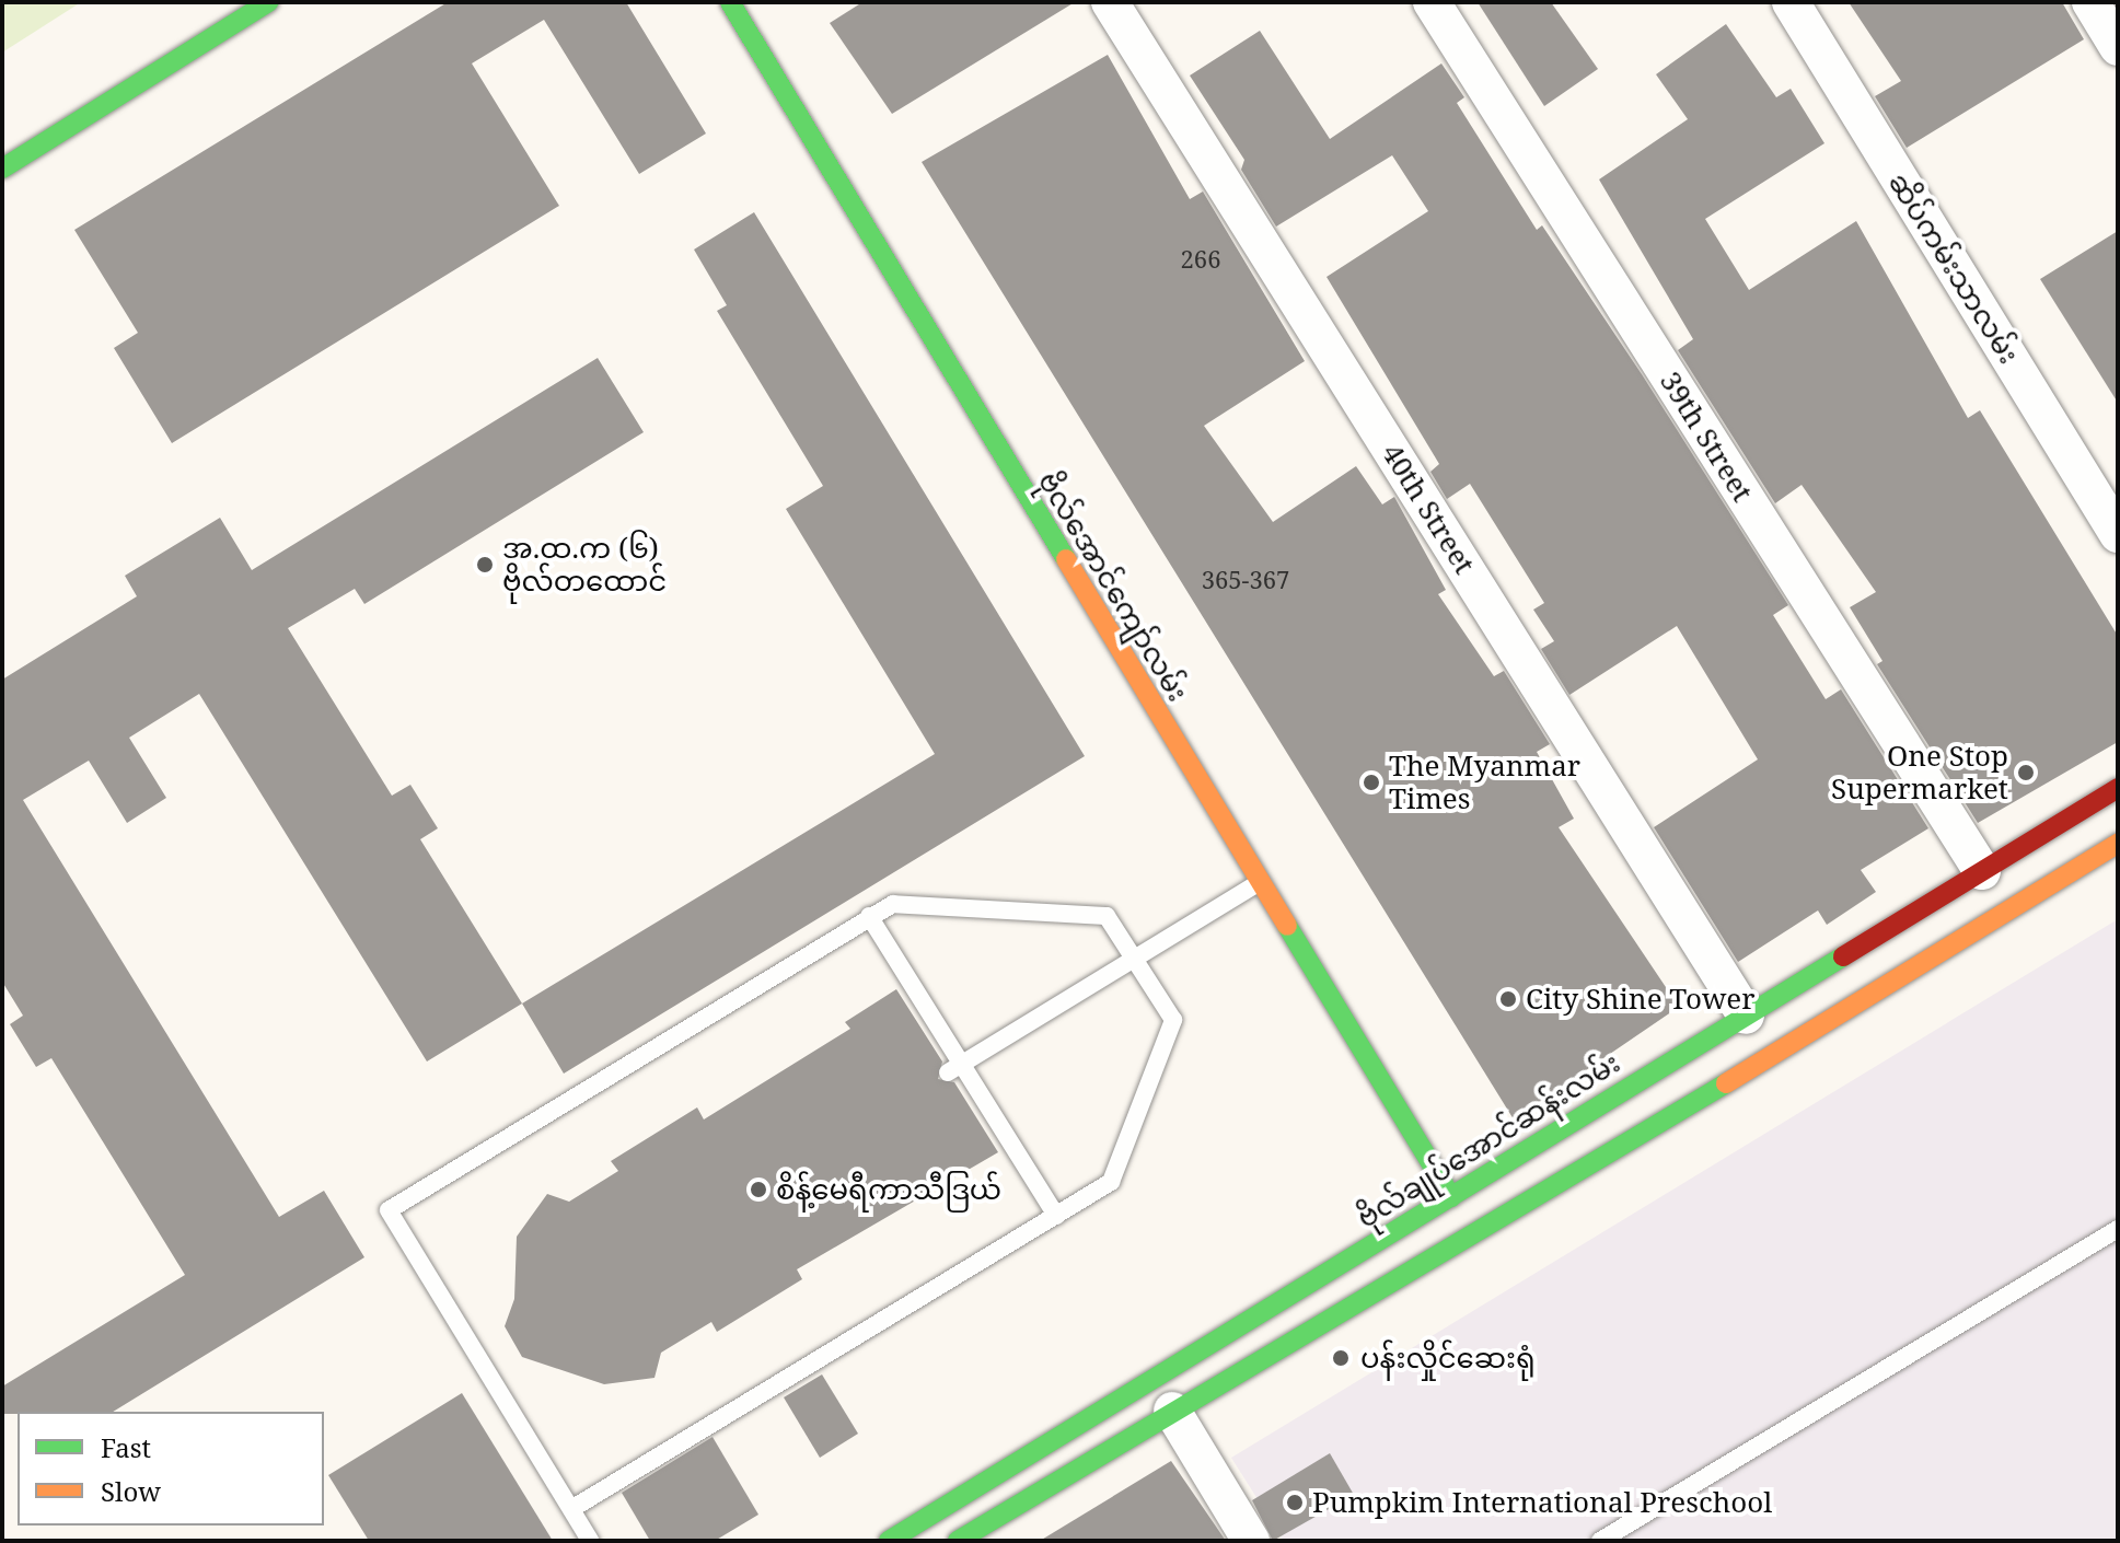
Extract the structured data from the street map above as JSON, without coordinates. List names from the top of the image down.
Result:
{
  "streets": {
    "main road": ["ဗိုလ်အောင်ကျော်လမ်း", "ဗိုလ်ချုပ်အောင်ဆန်းလမ်း"],
    "street": ["ဆိပ်ကမ်းသာလမ်း", "39th Street", "40th Street"]
  },
  "crossings": [
    ["39th Street", "ဗိုလ်ချုပ်အောင်ဆန်းလမ်း"],
    ["40th Street", "ဗိုလ်ချုပ်အောင်ဆန်းလမ်း"],
    ["ဗိုလ်အောင်ကျော်လမ်း", "ဗိုလ်ချုပ်အောင်ဆန်းလမ်း"]
  ],
  "places": [
    "အ.ထ.က (၆) ဗိုလ်တထောင်",
    "One Stop Supermarket",
    "The Myanmar Times",
    "City Shine Tower",
    "စိန့်မေရီကာသီဒြယ်",
    "ပန်းလှိုင်ဆေးရုံ",
    "Pumpkim International Preschool"
  ],
  "house_numbers": ["266", "365-367"],
  "legend": ["Fast", "Slow"]
}
